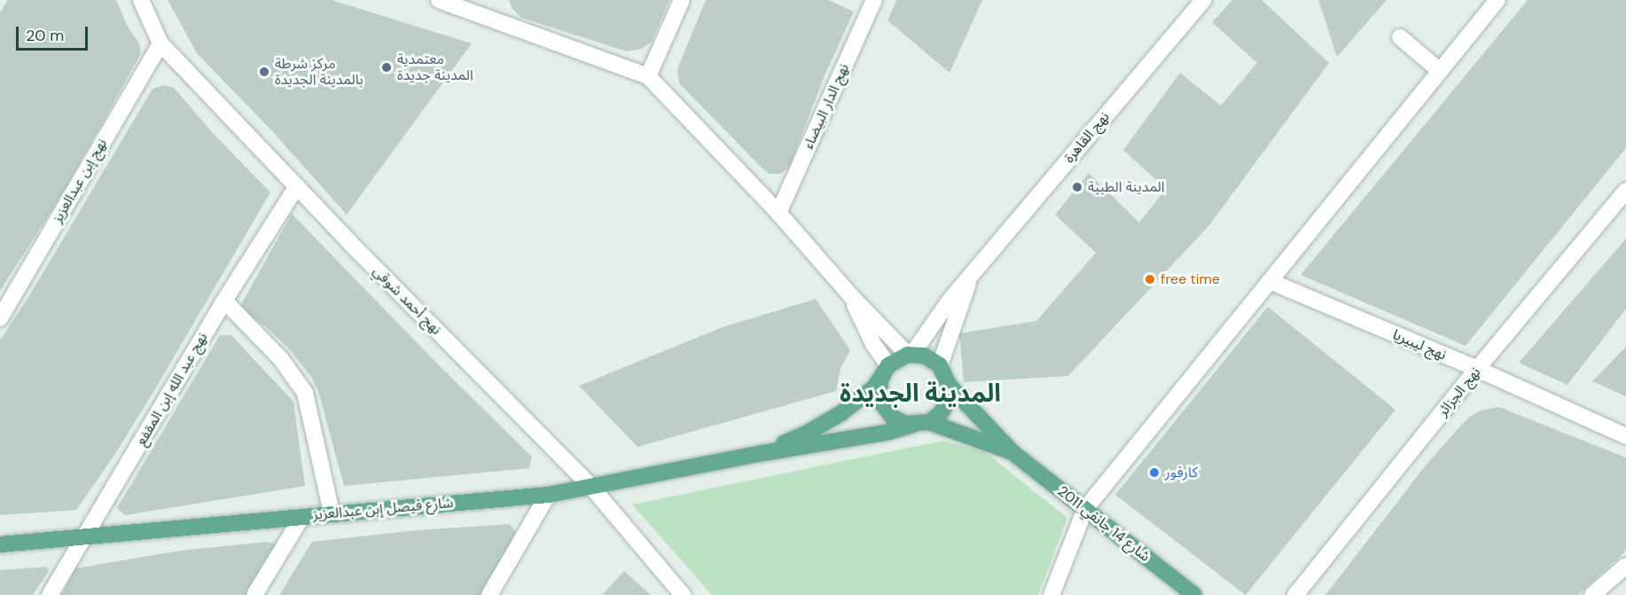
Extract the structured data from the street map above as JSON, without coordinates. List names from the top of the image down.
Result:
{
  "streets": {
    "main road": ["شارع فيصل إبن عبدالعزيز", "شارع 14 جانفي 2011"],
    "street": [
      "نهج الدار البيضاء",
      "نهج القاهرة",
      "نهج إبن عبدالعزيز",
      "نهج أحمد شوقي",
      "نهج ليبيريا",
      "نهج عبد الله إبن المقفع",
      "نهج الجزائر"
    ]
  },
  "crossings": [
    ["نهج إبن عبدالعزيز", "نهج أحمد شوقي"],
    ["نهج أحمد شوقي", "نهج عبد الله إبن المقفع"],
    ["نهج أحمد شوقي", "شارع فيصل إبن عبدالعزيز"],
    ["نهج ليبيريا", "نهج الجزائر"],
    ["نهج عبد الله إبن المقفع", "شارع فيصل إبن عبدالعزيز"]
  ],
  "districts": ["المدينة الجديدة"],
  "places": [
    "معتمدية المدينة جديدة",
    "مركز شرطة بالمدينة الجديدة",
    "المدينة الطبية",
    "free time",
    "كارفور"
  ],
  "scale_bar": "20 m"
}
